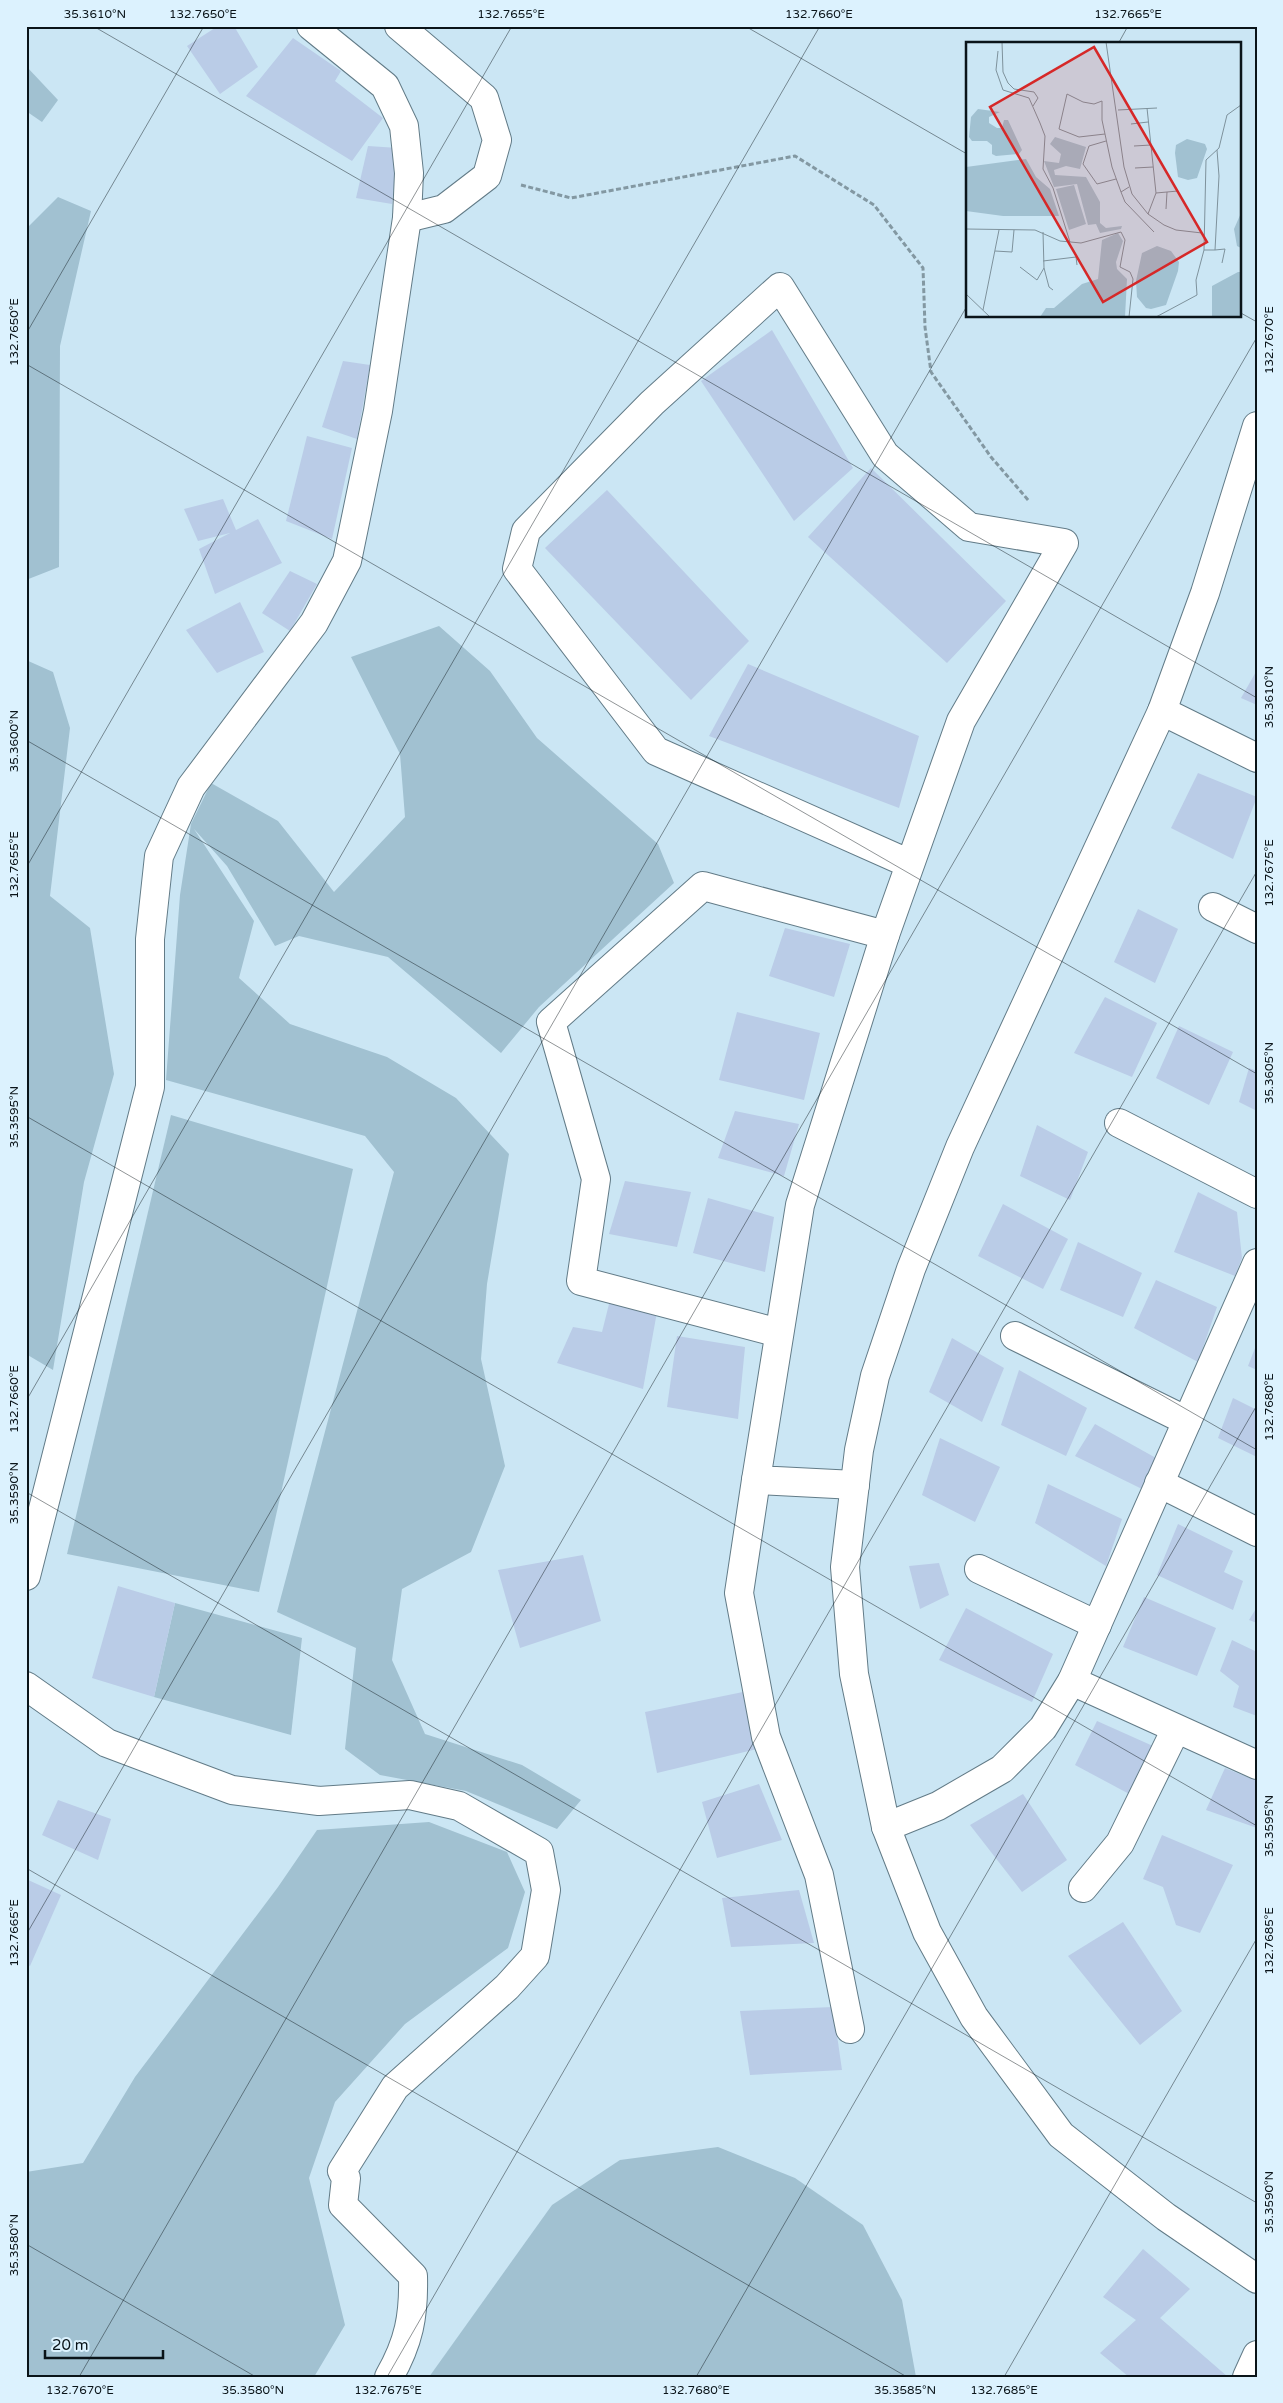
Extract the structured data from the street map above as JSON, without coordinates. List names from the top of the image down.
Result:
{
  "scale_bar": "20 m",
  "coordinates": [
    "35.3610°N",
    "132.7650°E",
    "132.7655°E",
    "132.7660°E",
    "132.7665°E",
    "132.7670°E",
    "35.3600°N",
    "132.7675°E",
    "35.3605°N",
    "35.3595°N",
    "132.7680°E",
    "35.3590°N",
    "132.7685°E",
    "35.3580°N",
    "35.3585°N"
  ]
}
